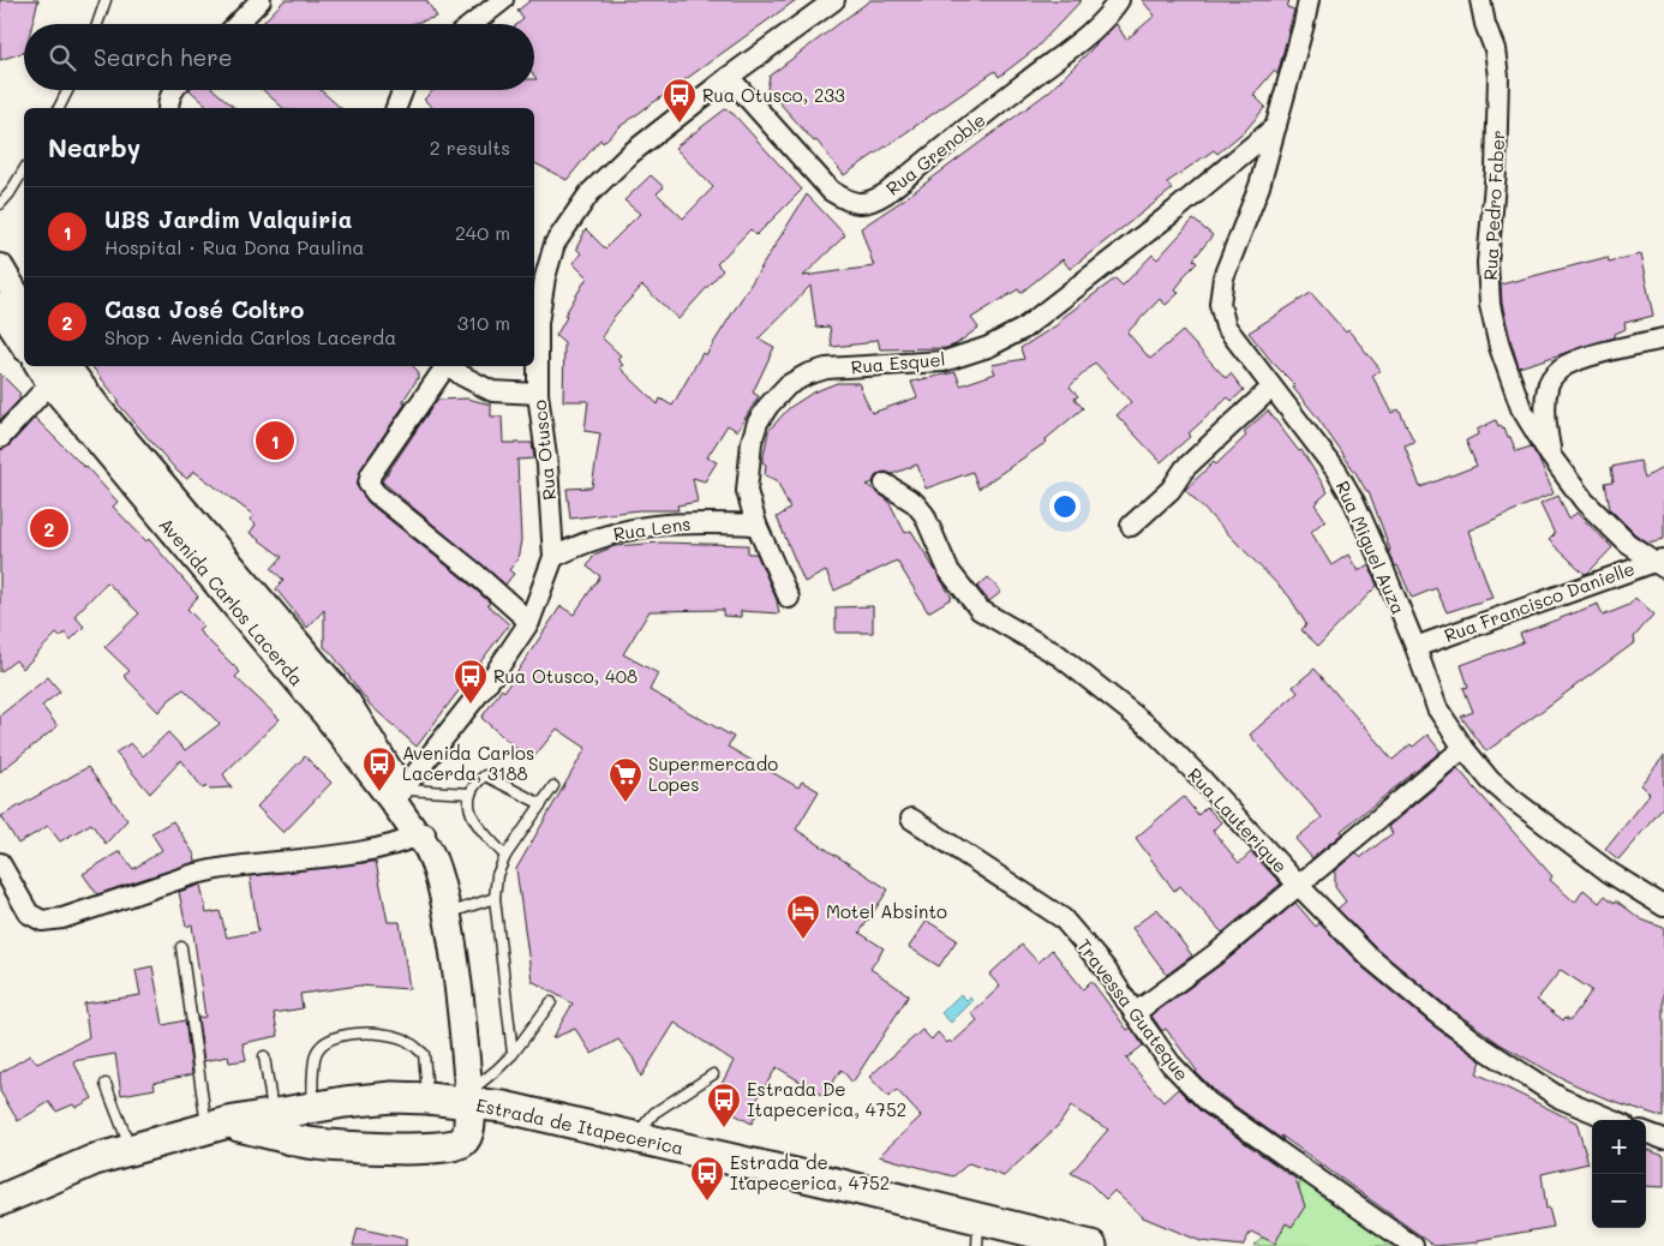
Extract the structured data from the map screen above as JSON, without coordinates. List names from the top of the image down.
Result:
{
  "streets": {
    "main road": ["Avenida Carlos Lacerda", "Estrada de Itapecerica"],
    "street": [
      "Rua Grenoble",
      "Rua Pedro Faber",
      "Rua Esquel",
      "Rua Otusco",
      "Rua Lens",
      "Rua Miguel Auza",
      "Rua Francisco Danielle",
      "Rua Lauterique",
      "Travessa Guateque"
    ]
  },
  "crossings": [
    ["Rua Grenoble", "Rua Otusco"],
    ["Rua Pedro Faber", "Rua Francisco Danielle"],
    ["Rua Esquel", "Rua Lens"],
    ["Rua Esquel", "Rua Miguel Auza"],
    ["Rua Otusco", "Rua Lens"],
    ["Rua Otusco", "Avenida Carlos Lacerda"],
    ["Rua Miguel Auza", "Rua Francisco Danielle"],
    ["Avenida Carlos Lacerda", "Estrada de Itapecerica"]
  ],
  "places": {
    "bus stop": [
      "Rua Otusco, 233",
      "Rua Otusco, 408",
      "Avenida Carlos Lacerda, 3188",
      "Estrada De Itapecerica, 4752",
      "Estrada de Itapecerica, 4752"
    ],
    "supermarket": ["Supermercado Lopes"],
    "hotel": ["Motel Absinto"]
  },
  "page": {
    "search": "Search here",
    "heading": ["Nearby", "2 results"],
    "list": [
      {
        "mark": "1",
        "name": "UBS Jardim Valquiria",
        "note": "Hospital · Rua Dona Paulina",
        "value": "240 m"
      },
      {
        "mark": "2",
        "name": "Casa José Coltro",
        "note": "Shop · Avenida Carlos Lacerda",
        "value": "310 m"
      }
    ],
    "pins": ["1", "2"],
    "map_buttons": ["+", "−"]
  }
}
